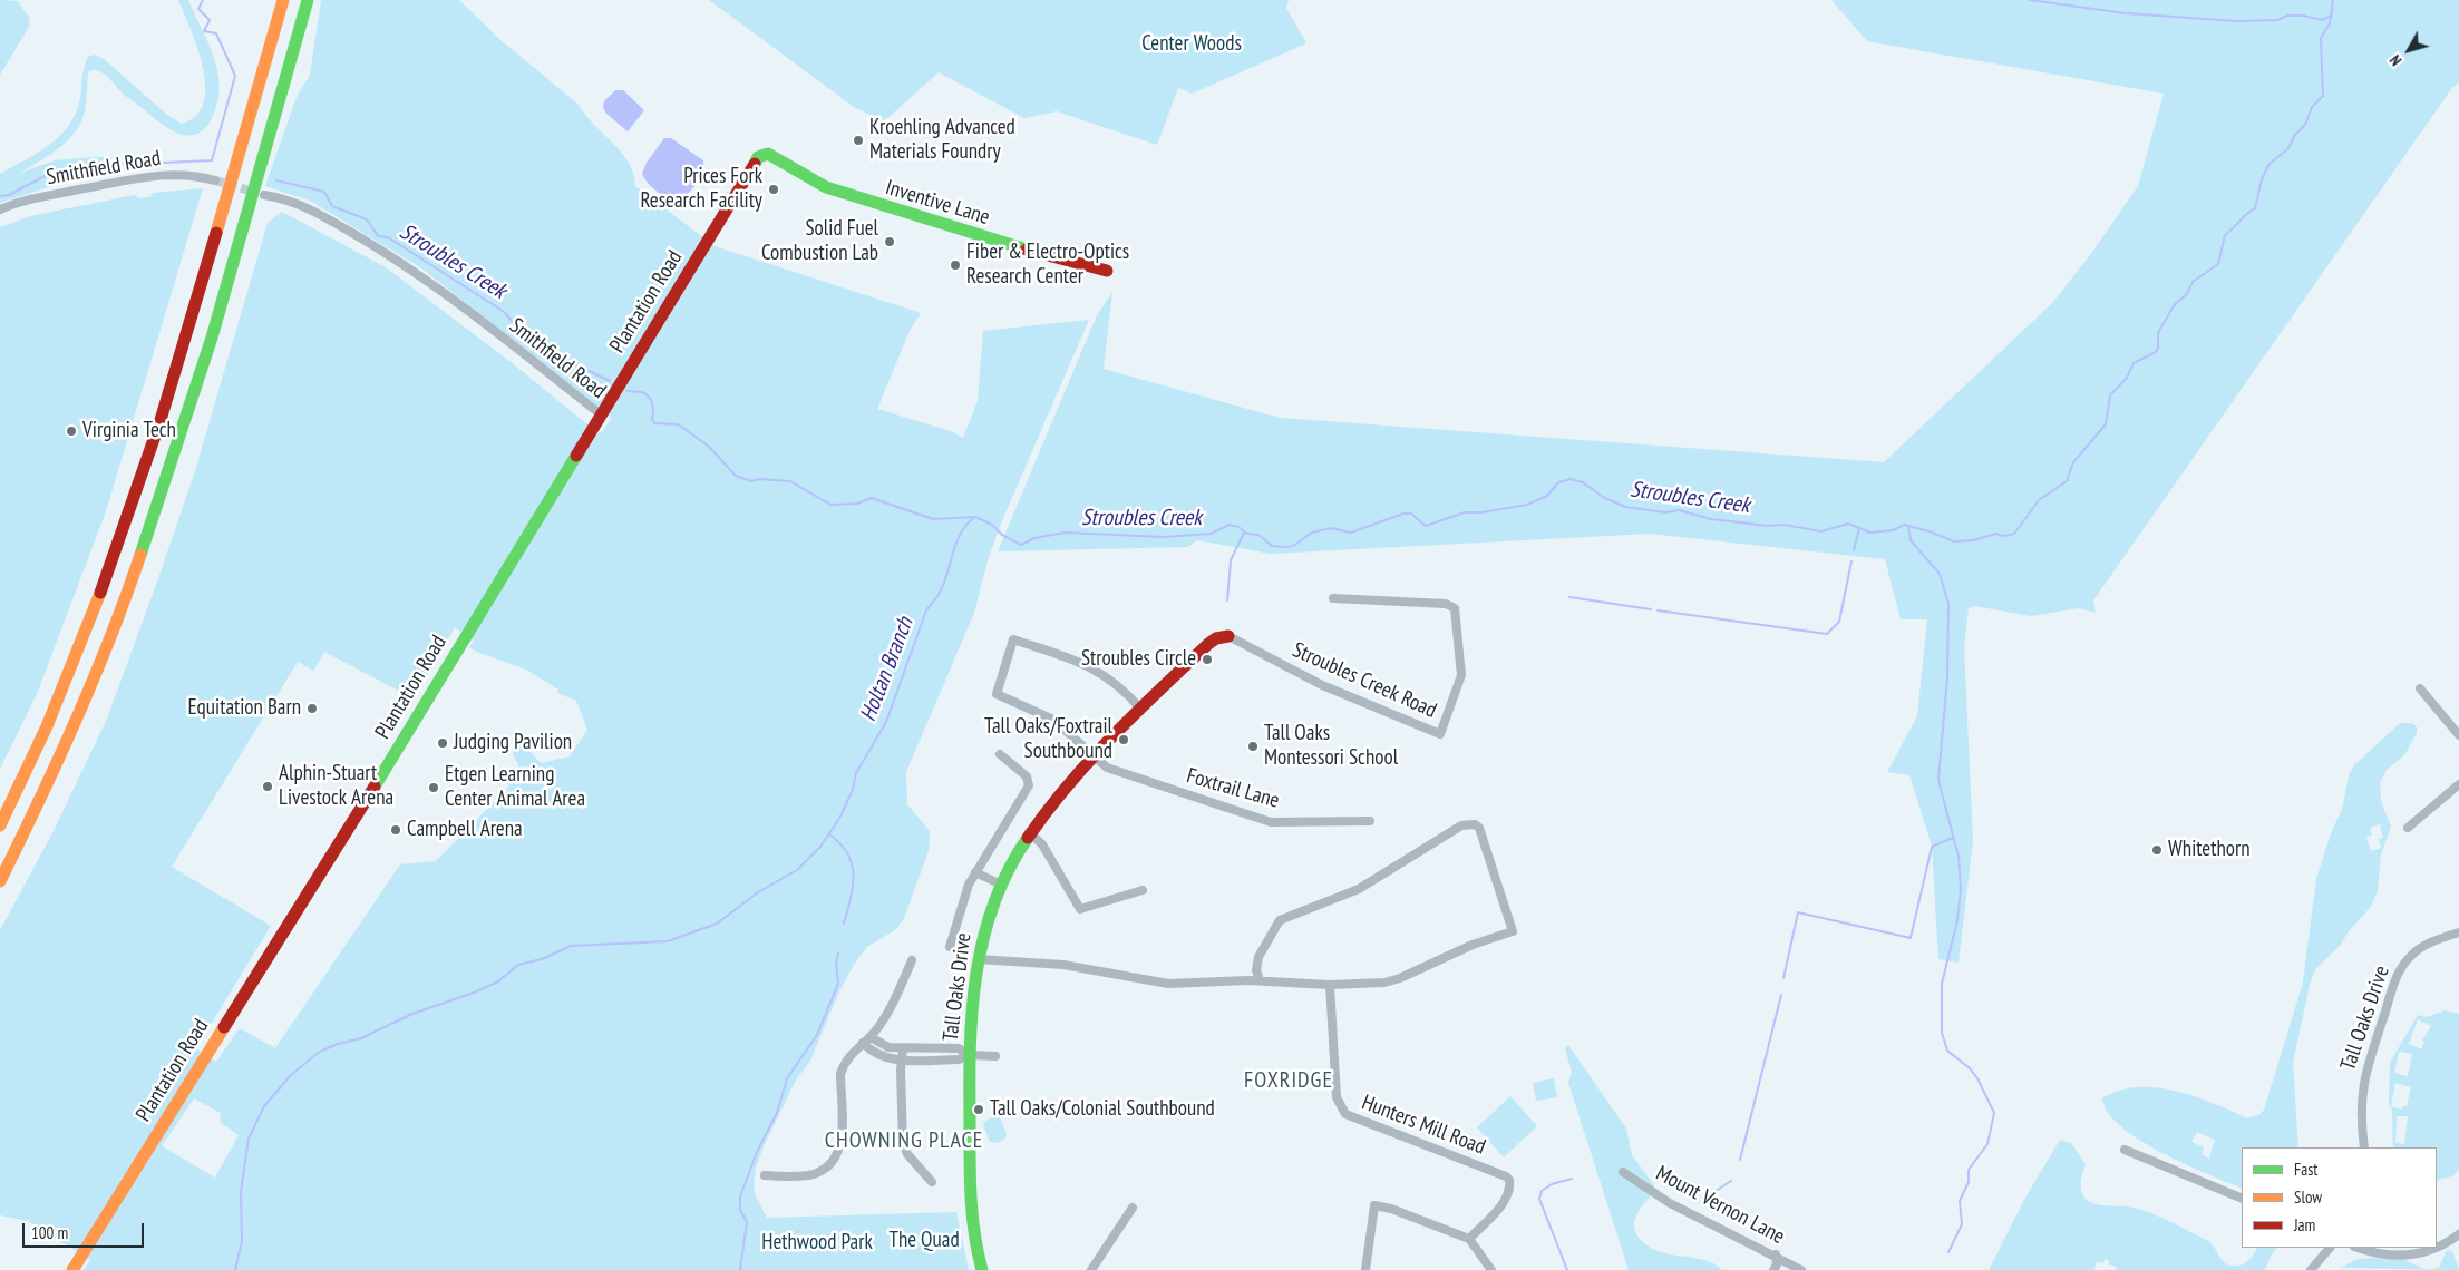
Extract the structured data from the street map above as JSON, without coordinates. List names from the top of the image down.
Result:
{
  "streets": {
    "main road": ["Inventive Lane", "Plantation Road", "Tall Oaks Drive"],
    "street": [
      "Smithfield Road",
      "Stroubles Creek Road",
      "Foxtrail Lane",
      "Hunters Mill Road",
      "Mount Vernon Lane"
    ]
  },
  "crossings": [
    ["Smithfield Road", "Plantation Road"],
    ["Inventive Lane", "Plantation Road"],
    ["Stroubles Creek Road", "Tall Oaks Drive"],
    ["Foxtrail Lane", "Tall Oaks Drive"]
  ],
  "districts": ["FOXRIDGE", "CHOWNING PLACE"],
  "water": ["Stroubles Creek", "Holtan Branch"],
  "parks": ["Center Woods", "The Quad", "Hethwood Park"],
  "places": [
    "Kroehling Advanced Materials Foundry",
    "Prices Fork Research Facility",
    "Solid Fuel Combustion Lab",
    "Fiber & Electro-Optics Research Center",
    "Virginia Tech",
    "Stroubles Circle",
    "Equitation Barn",
    "Tall Oaks/Foxtrail Southbound",
    "Judging Pavilion",
    "Tall Oaks Montessori School",
    "Alphin-Stuart Livestock Arena",
    "Etgen Learning Center Animal Area",
    "Campbell Arena",
    "Whitethorn",
    "Tall Oaks/Colonial Southbound"
  ],
  "legend": ["Fast", "Slow", "Jam"],
  "scale_bar": "100 m",
  "north": "bottom left"
}
